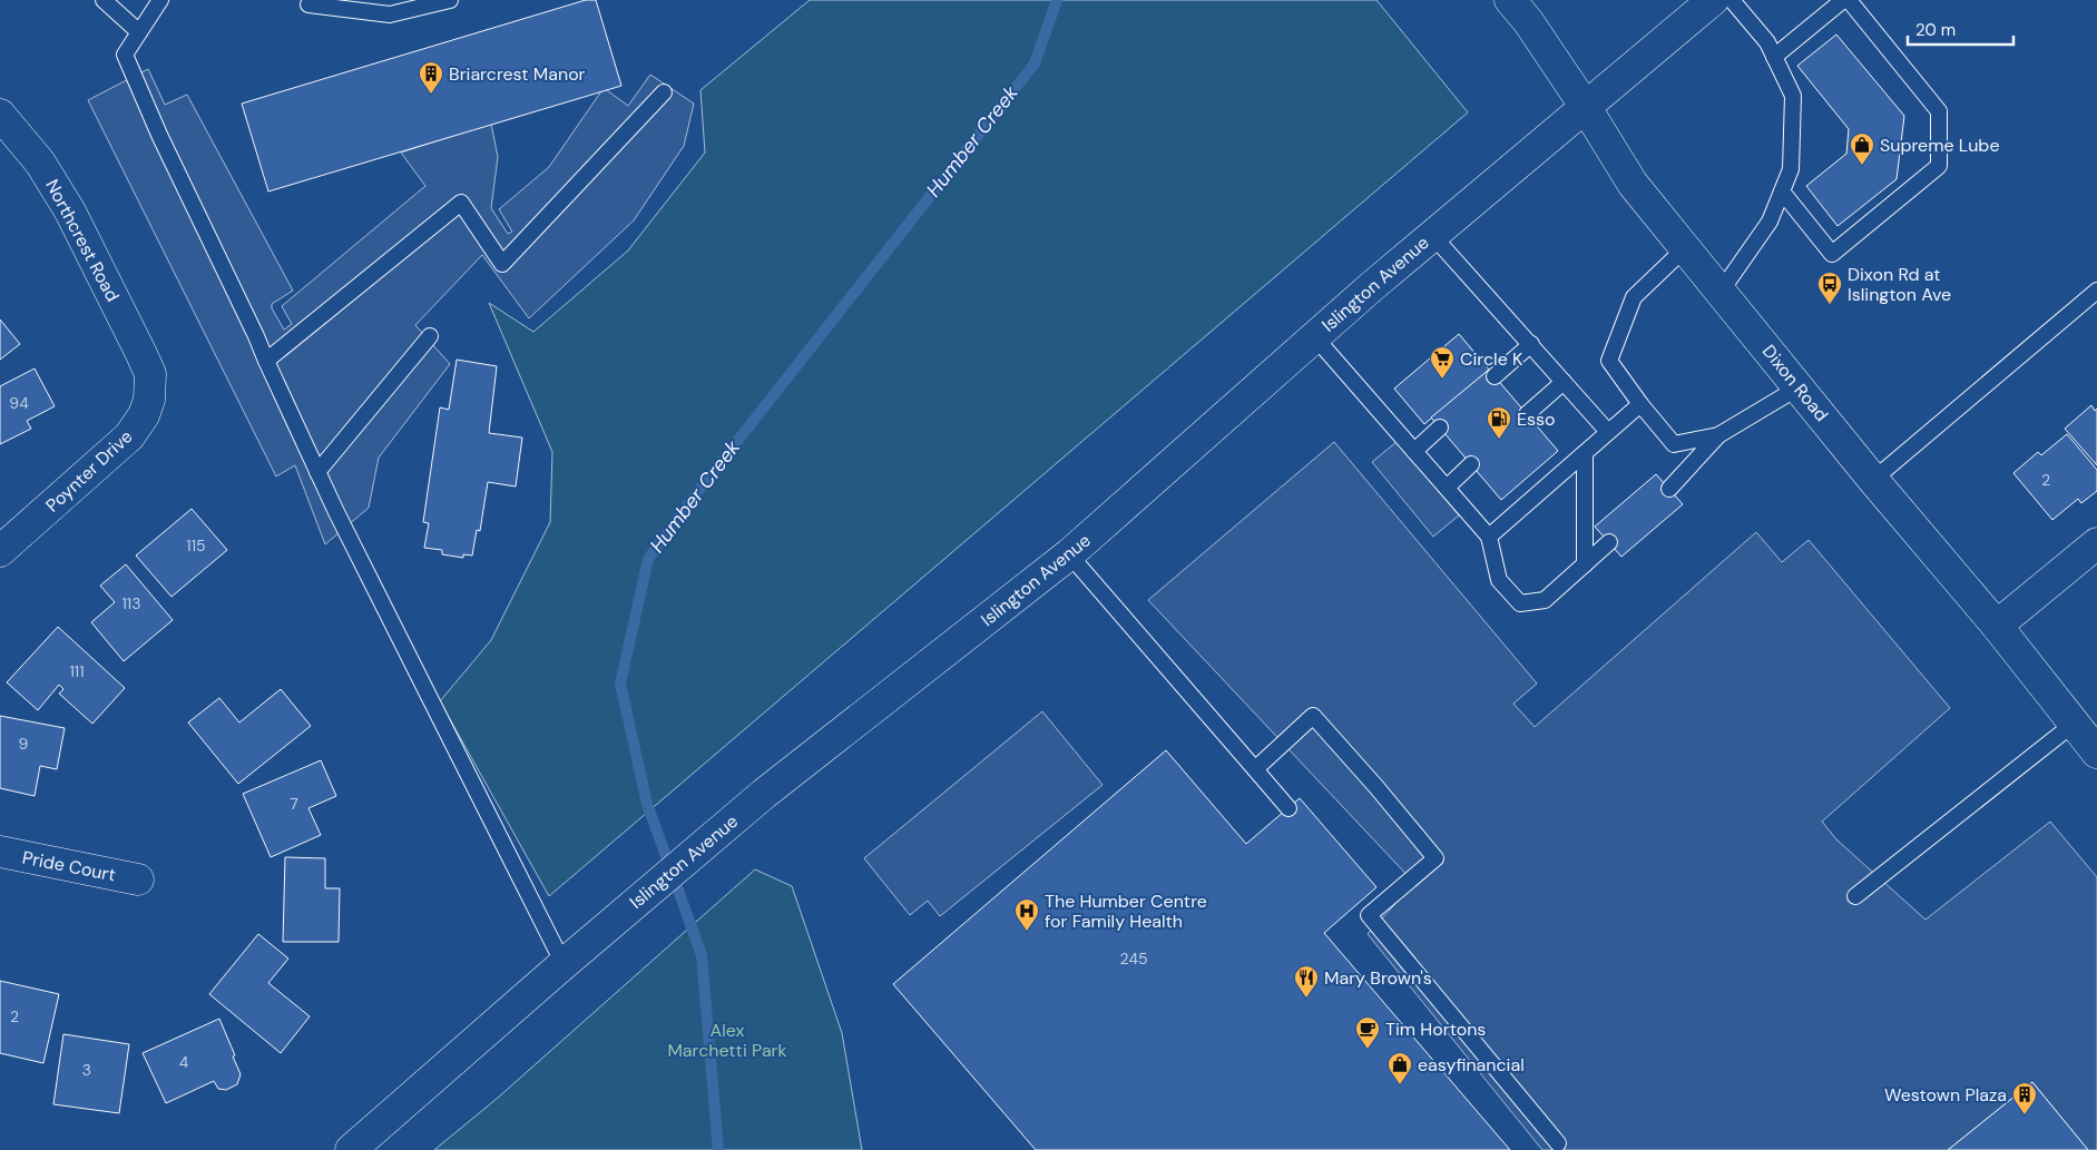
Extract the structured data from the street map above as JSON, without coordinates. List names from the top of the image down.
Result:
{
  "streets": {
    "main road": [
      "Northcrest Road",
      "Islington Avenue",
      "Dixon Road",
      "Poynter Drive",
      "Pride Court"
    ]
  },
  "crossings": [
    ["Northcrest Road", "Poynter Drive"],
    ["Islington Avenue", "Dixon Road"]
  ],
  "water": ["Humber Creek"],
  "parks": ["Alex Marchetti Park"],
  "places": {
    "building": ["Briarcrest Manor", "Westown Plaza"],
    "shop": ["Supreme Lube", "easyfinancial"],
    "bus stop": ["Dixon Rd at Islington Ave"],
    "supermarket": ["Circle K"],
    "fuel station": ["Esso"],
    "hospital": ["The Humber Centre for Family Health"],
    "restaurant": ["Mary Brown's"],
    "cafe": ["Tim Hortons"]
  },
  "house_numbers": [
    "94",
    "2",
    "115",
    "113",
    "111",
    "9",
    "7",
    "245",
    "2",
    "4",
    "3"
  ],
  "scale_bar": "20 m"
}
